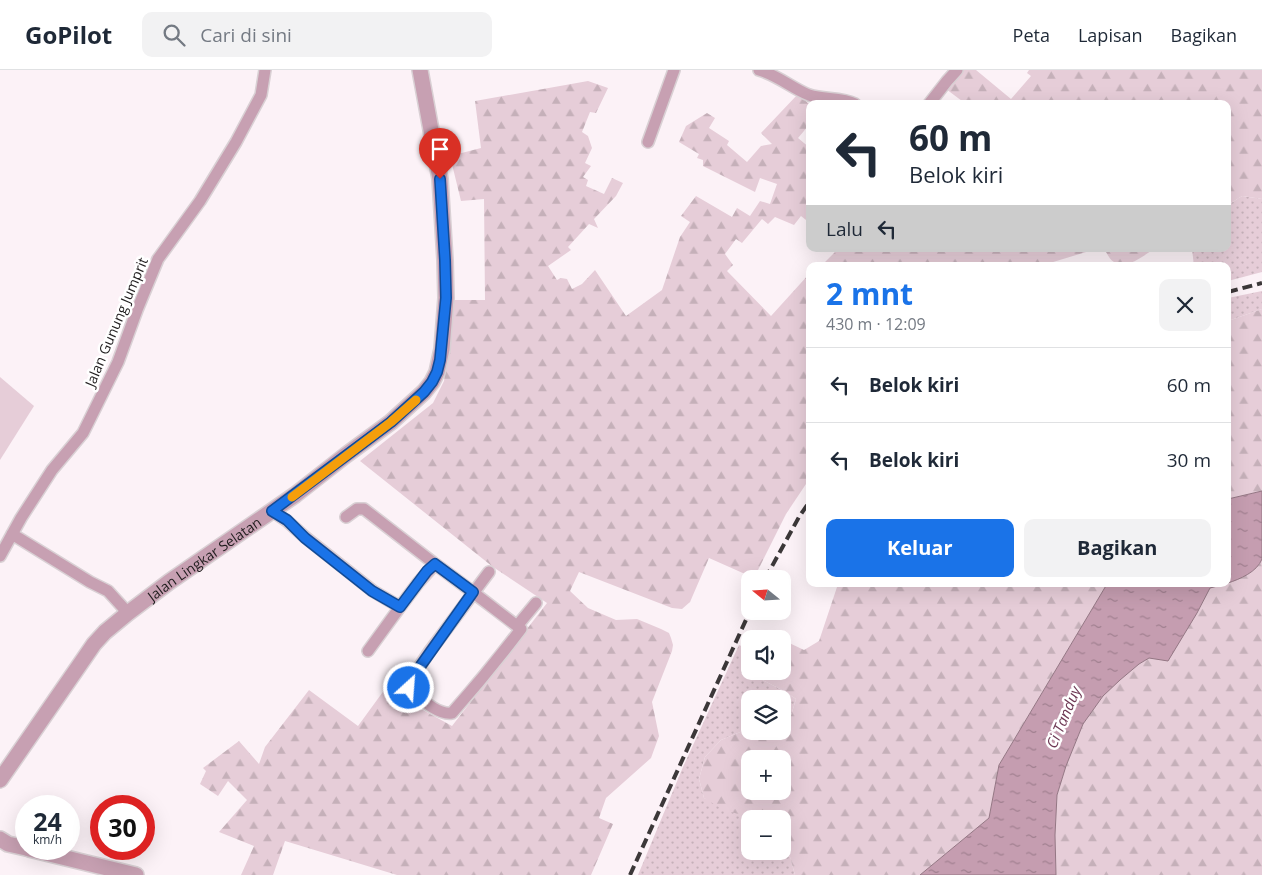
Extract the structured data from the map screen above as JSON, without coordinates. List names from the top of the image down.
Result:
{
  "streets": {
    "street": ["Jalan Gunung Jumprit", "Jalan Lingkar Selatan"]
  },
  "water": ["Ci Tanduy"],
  "north": "left",
  "page": {
    "header": "GoPilot",
    "search": "Cari di sini",
    "nav": ["Peta", "Lapisan", "Bagikan"],
    "turn": ["60 m", "Belok kiri"],
    "then": "Lalu",
    "heading": ["2 mnt", "430 m · 12:09"],
    "list": [
      {
        "name": "Belok kiri",
        "value": "60 m"
      },
      {
        "name": "Belok kiri",
        "value": "30 m"
      }
    ],
    "buttons": ["Keluar", "Bagikan"],
    "map_buttons": ["+", "−"],
    "speed": "24 km/h",
    "limit": "30"
  }
}
